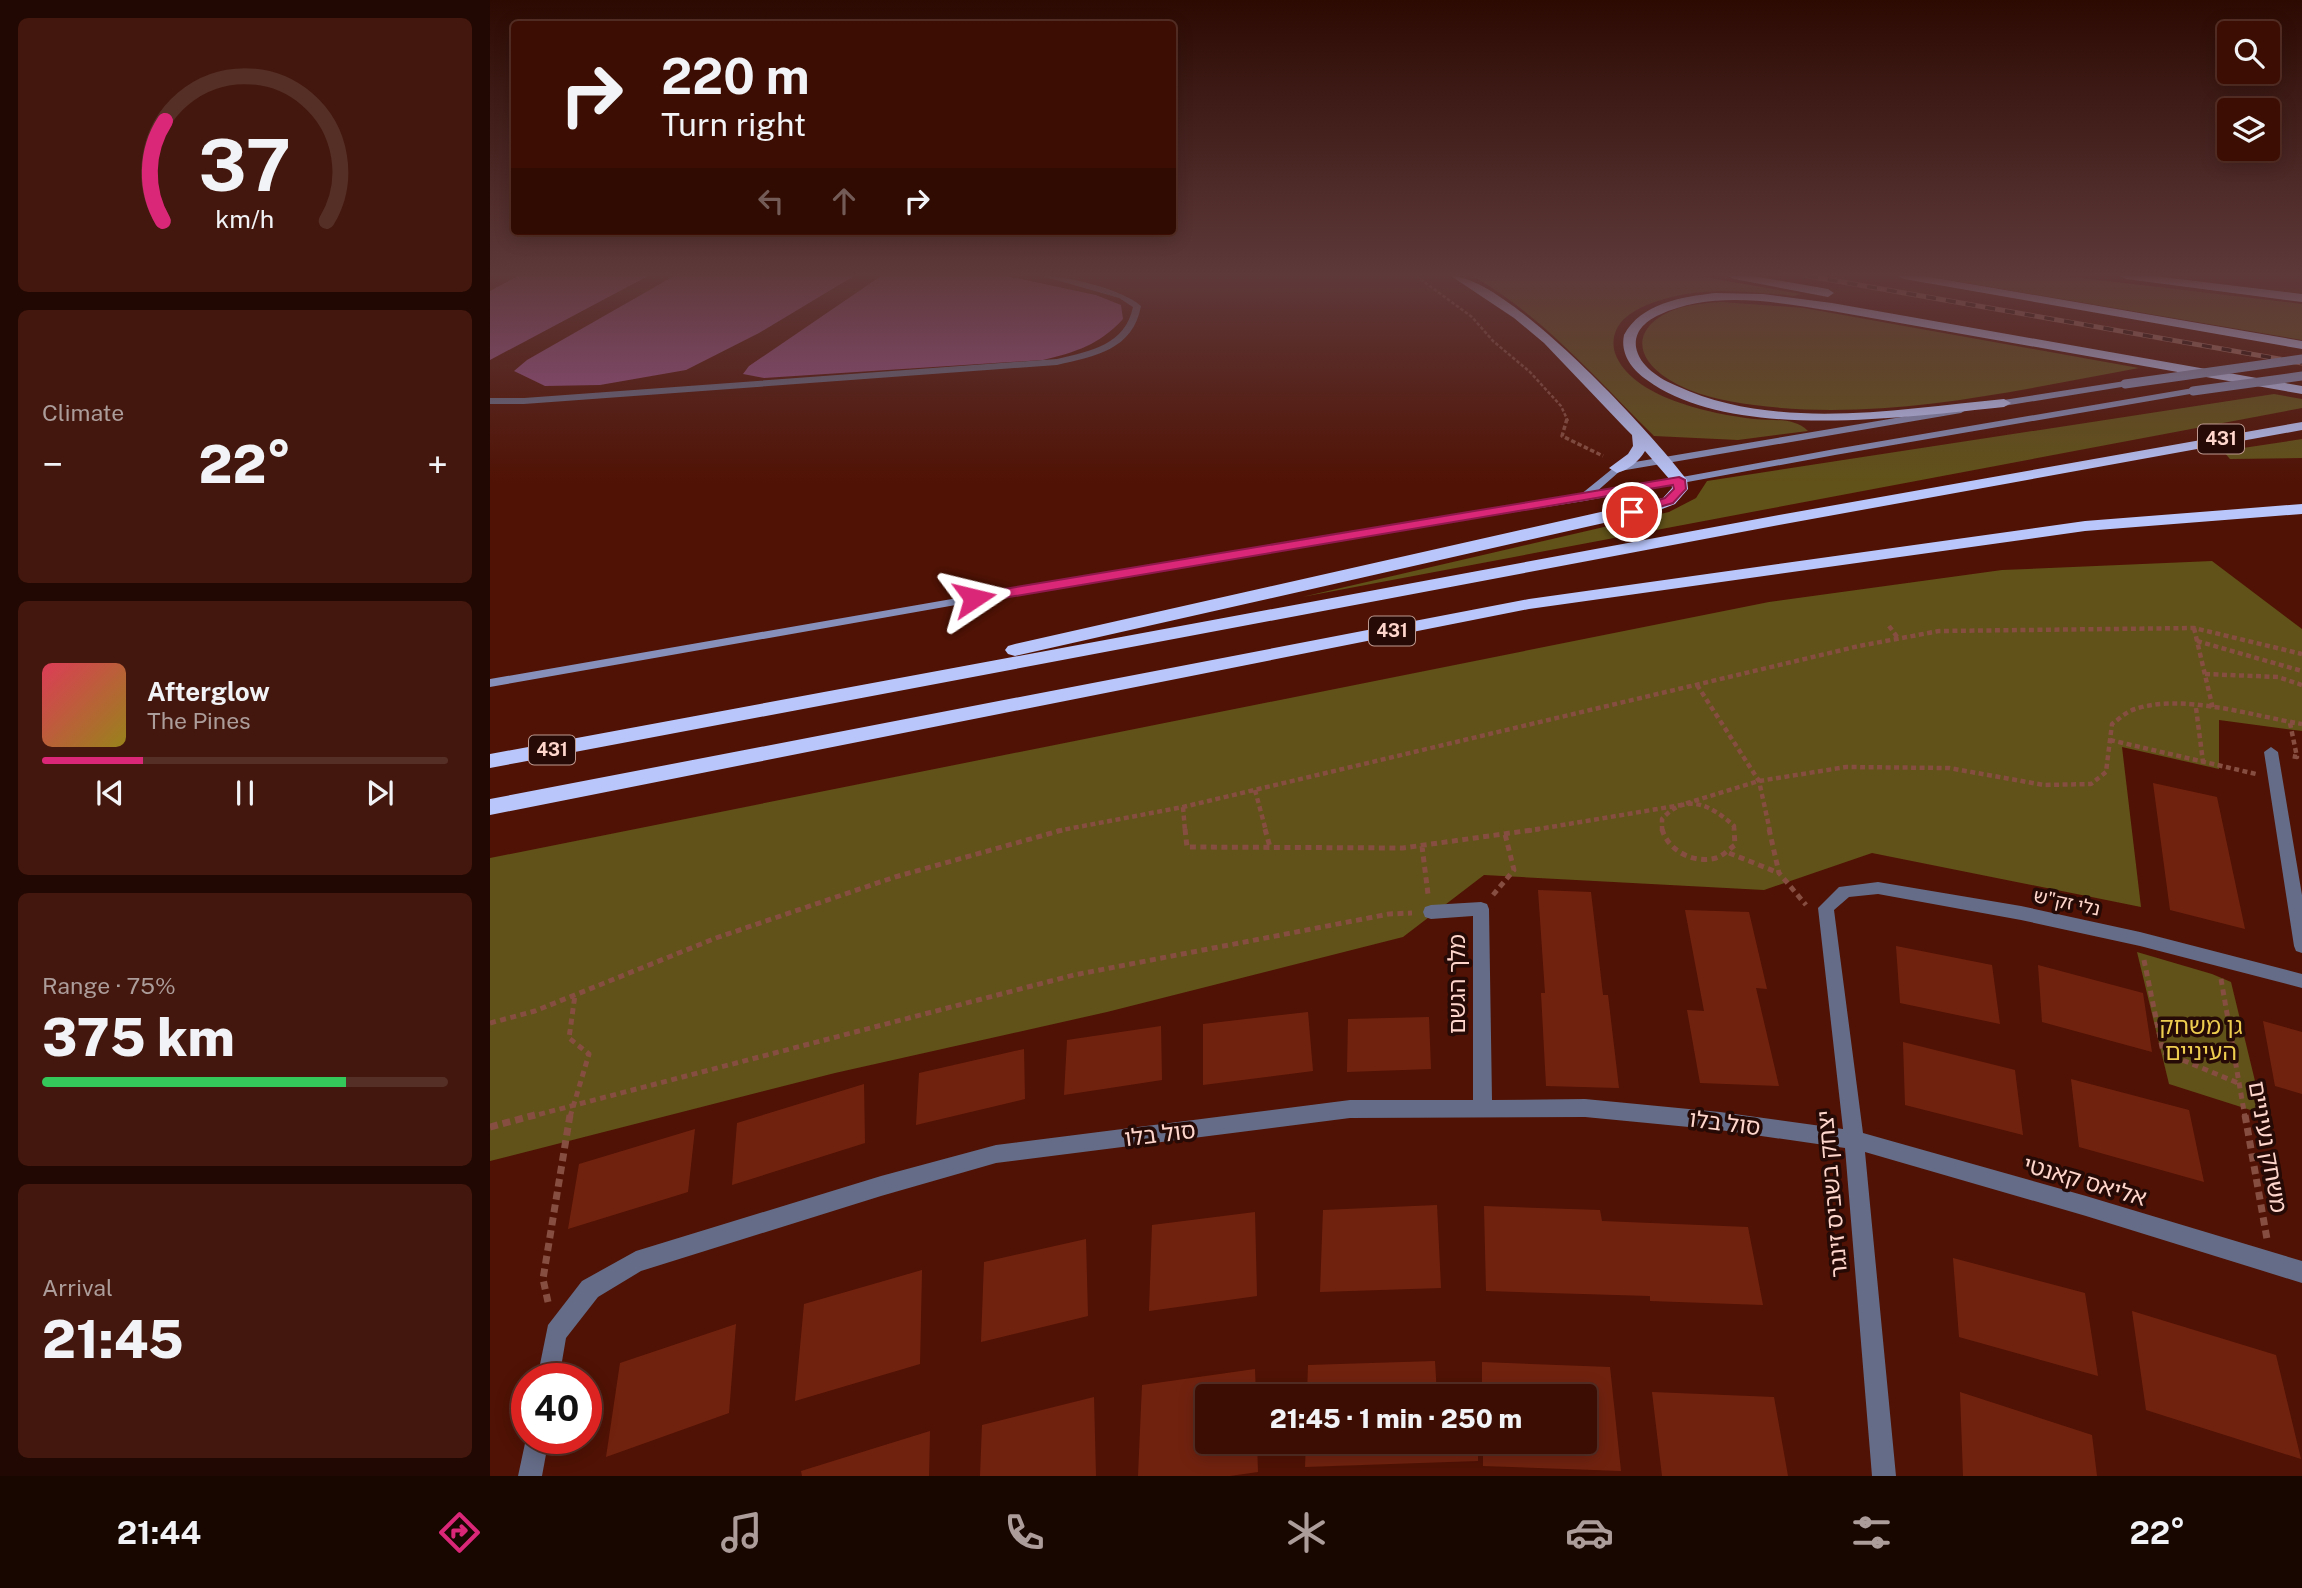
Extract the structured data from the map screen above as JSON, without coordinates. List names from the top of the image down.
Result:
{
  "streets": {
    "highway": ["431"],
    "street": [
      "נלי זק\"ש",
      "מלך הגשם",
      "סול בלו",
      "אליאס קאנטי",
      "יצחק בשביס זינגר"
    ],
    "path": ["משחק נעיניים"]
  },
  "crossings": [
    ["נלי זק\"ש", "משחק נעיניים"],
    ["נלי זק\"ש", "יצחק בשביס זינגר"],
    ["מלך הגשם", "סול בלו"],
    ["סול בלו", "אליאס קאנטי"],
    ["סול בלו", "יצחק בשביס זינגר"],
    ["משחק נעיניים", "אליאס קאנטי"],
    ["אליאס קאנטי", "יצחק בשביס זינגר"]
  ],
  "parks": ["גן משחק העיניים"],
  "page": {
    "turn": ["220 m", "Turn right"],
    "tile": [
      "Climate",
      ["Range · 75%", "375 km"],
      ["Arrival", "21:45"]
    ],
    "heat": ["−", "22°", "+"],
    "song": ["Afterglow", "The Pines"],
    "limit": "40",
    "trip": "21:45 · 1 min · 250 m",
    "tabs": ["21:44", "22°"],
    "gauge": ["37", "km/h"]
  }
}
